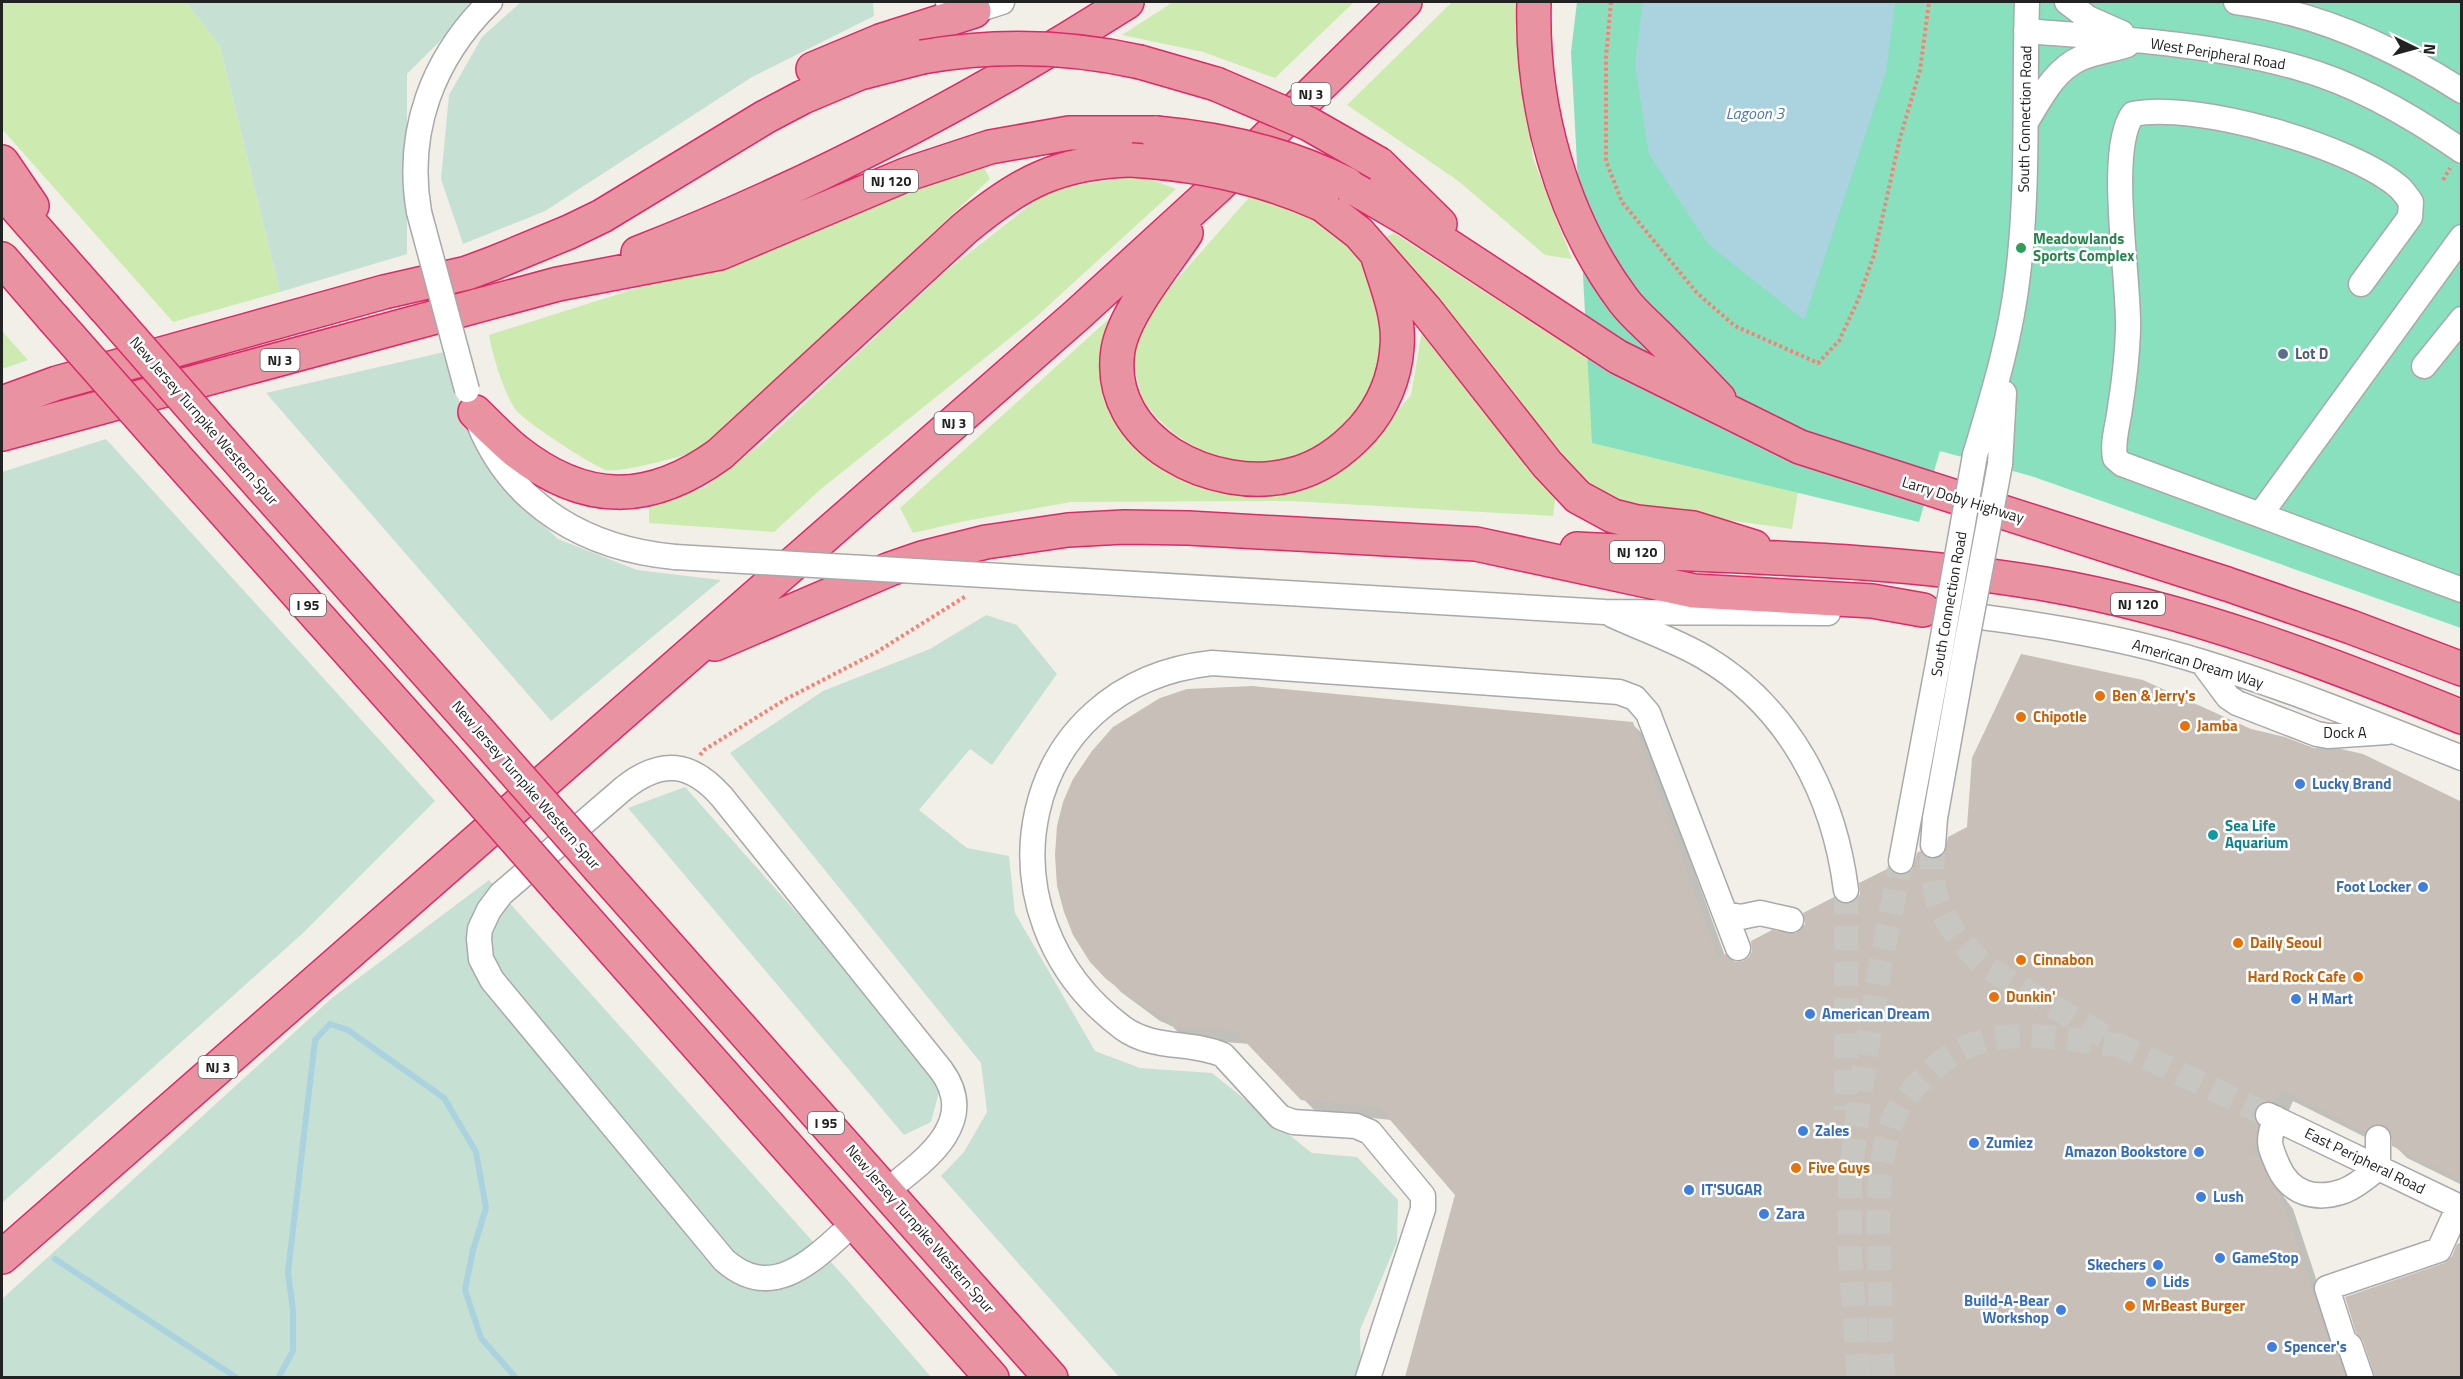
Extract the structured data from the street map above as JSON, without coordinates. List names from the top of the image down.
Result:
{
  "streets": {
    "highway": [
      "NJ 3",
      "NJ 120",
      "New Jersey Turnpike Western Spur",
      "Larry Doby Highway",
      "I 95"
    ],
    "street": [
      "West Peripheral Road",
      "South Connection Road",
      "American Dream Way",
      "Dock A",
      "East Peripheral Road"
    ]
  },
  "crossings": [
    ["West Peripheral Road", "South Connection Road"],
    ["NJ 3", "NJ 120"],
    ["NJ 120", "Larry Doby Highway"],
    ["American Dream Way", "Dock A"]
  ],
  "water": ["Lagoon 3"],
  "places": [
    "Meadowlands Sports Complex",
    "Lot D",
    "Ben & Jerry's",
    "Chipotle",
    "Jamba",
    "Lucky Brand",
    "Sea Life Aquarium",
    "Foot Locker",
    "Daily Seoul",
    "Cinnabon",
    "Hard Rock Cafe",
    "Dunkin'",
    "H Mart",
    "American Dream",
    "Zales",
    "Zumiez",
    "Amazon Bookstore",
    "Five Guys",
    "IT'SUGAR",
    "Lush",
    "Zara",
    "GameStop",
    "Skechers",
    "Lids",
    "MrBeast Burger",
    "Build-A-Bear Workshop",
    "Spencer's"
  ],
  "north": "right"
}
